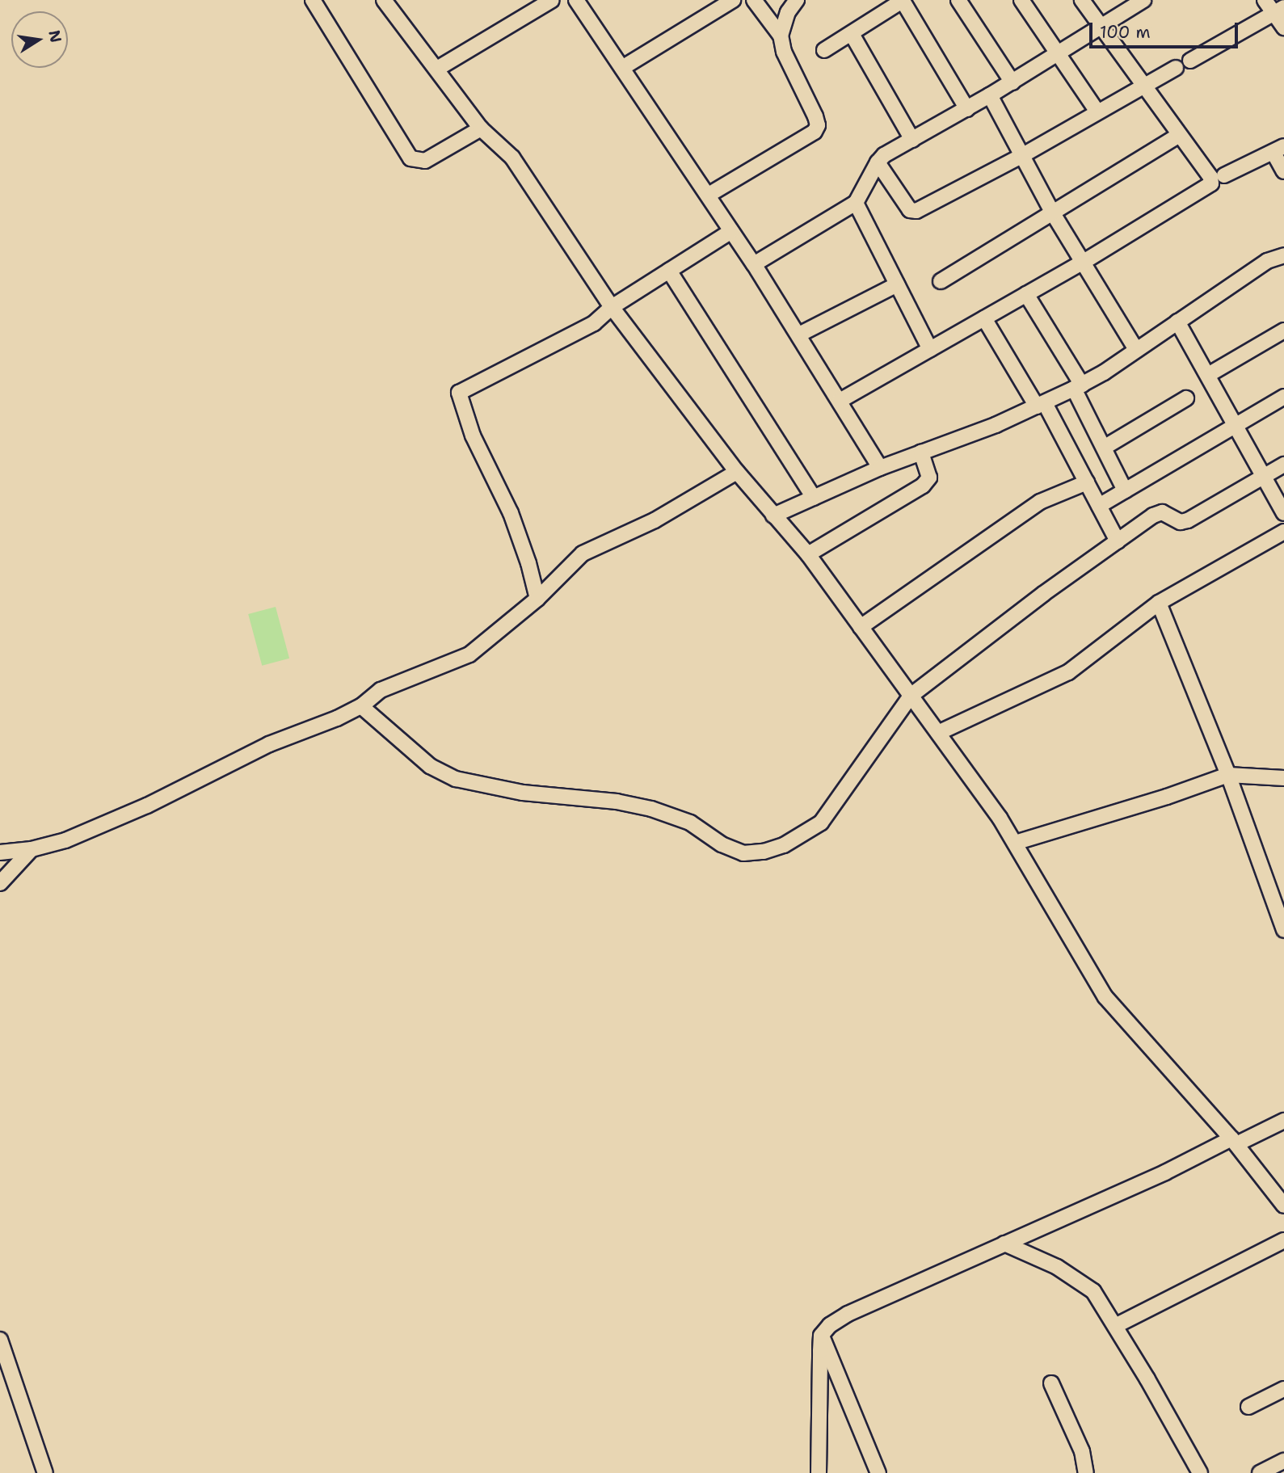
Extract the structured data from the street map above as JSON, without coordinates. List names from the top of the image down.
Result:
{
  "scale_bar": "100 m",
  "north": "right"
}
